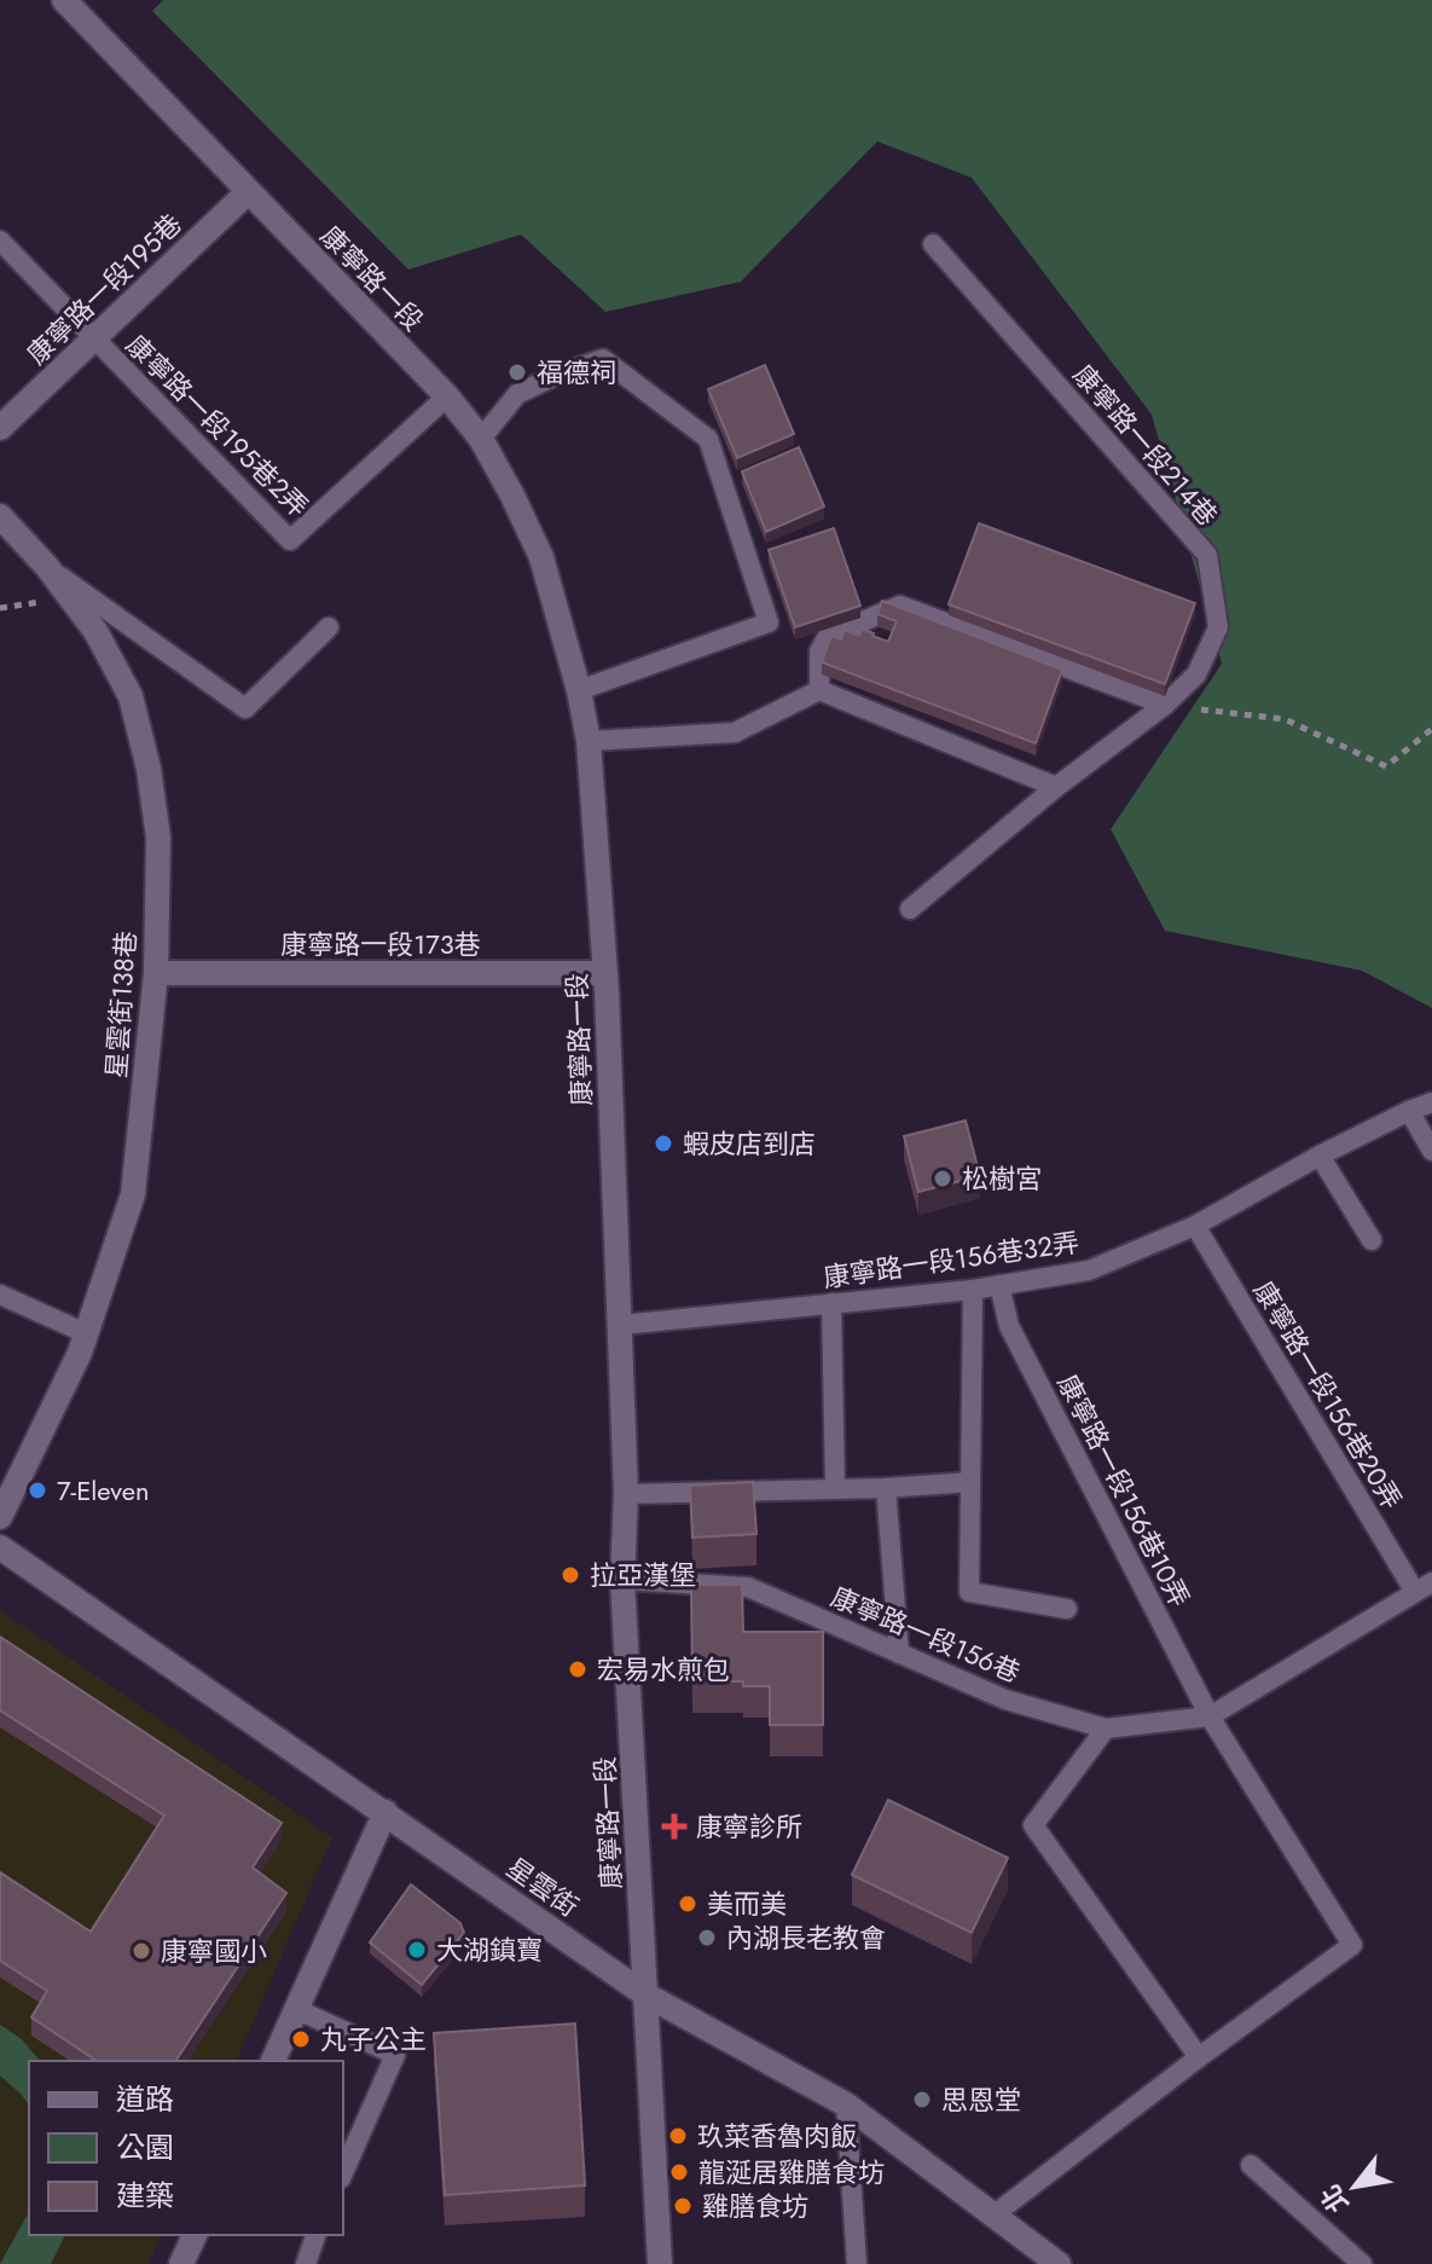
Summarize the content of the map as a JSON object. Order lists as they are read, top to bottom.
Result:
{
  "streets": {
    "street": [
      "康寧路一段",
      "康寧路一段195巷",
      "康寧路一段173巷",
      "星雲街138巷",
      "星雲街"
    ],
    "lane": [
      "康寧路一段195巷2弄",
      "康寧路一段214巷",
      "康寧路一段156巷32弄",
      "康寧路一段156巷20弄",
      "康寧路一段156巷10弄",
      "康寧路一段156巷"
    ]
  },
  "crossings": [
    ["康寧路一段", "康寧路一段195巷"],
    ["康寧路一段", "康寧路一段195巷2弄"],
    ["康寧路一段", "康寧路一段173巷"],
    ["康寧路一段", "康寧路一段156巷32弄"],
    ["康寧路一段", "康寧路一段156巷"],
    ["康寧路一段", "星雲街"],
    ["康寧路一段195巷", "康寧路一段195巷2弄"],
    ["康寧路一段173巷", "星雲街138巷"],
    ["康寧路一段156巷32弄", "康寧路一段156巷20弄"],
    ["康寧路一段156巷32弄", "康寧路一段156巷10弄"],
    ["康寧路一段156巷10弄", "康寧路一段156巷"]
  ],
  "places": {
    "other": [
      "福德祠",
      "蝦皮店到店",
      "松樹宮",
      "7-Eleven",
      "拉亞漢堡",
      "宏易水煎包",
      "美而美",
      "內湖長老教會",
      "大湖鎮寶",
      "康寧國小",
      "丸子公主",
      "思恩堂",
      "玖菜香魯肉飯",
      "龍涎居雞膳食坊",
      "雞膳食坊"
    ],
    "health": ["康寧診所"]
  },
  "legend": ["道路", "公園", "建築"],
  "north": "bottom left"
}
